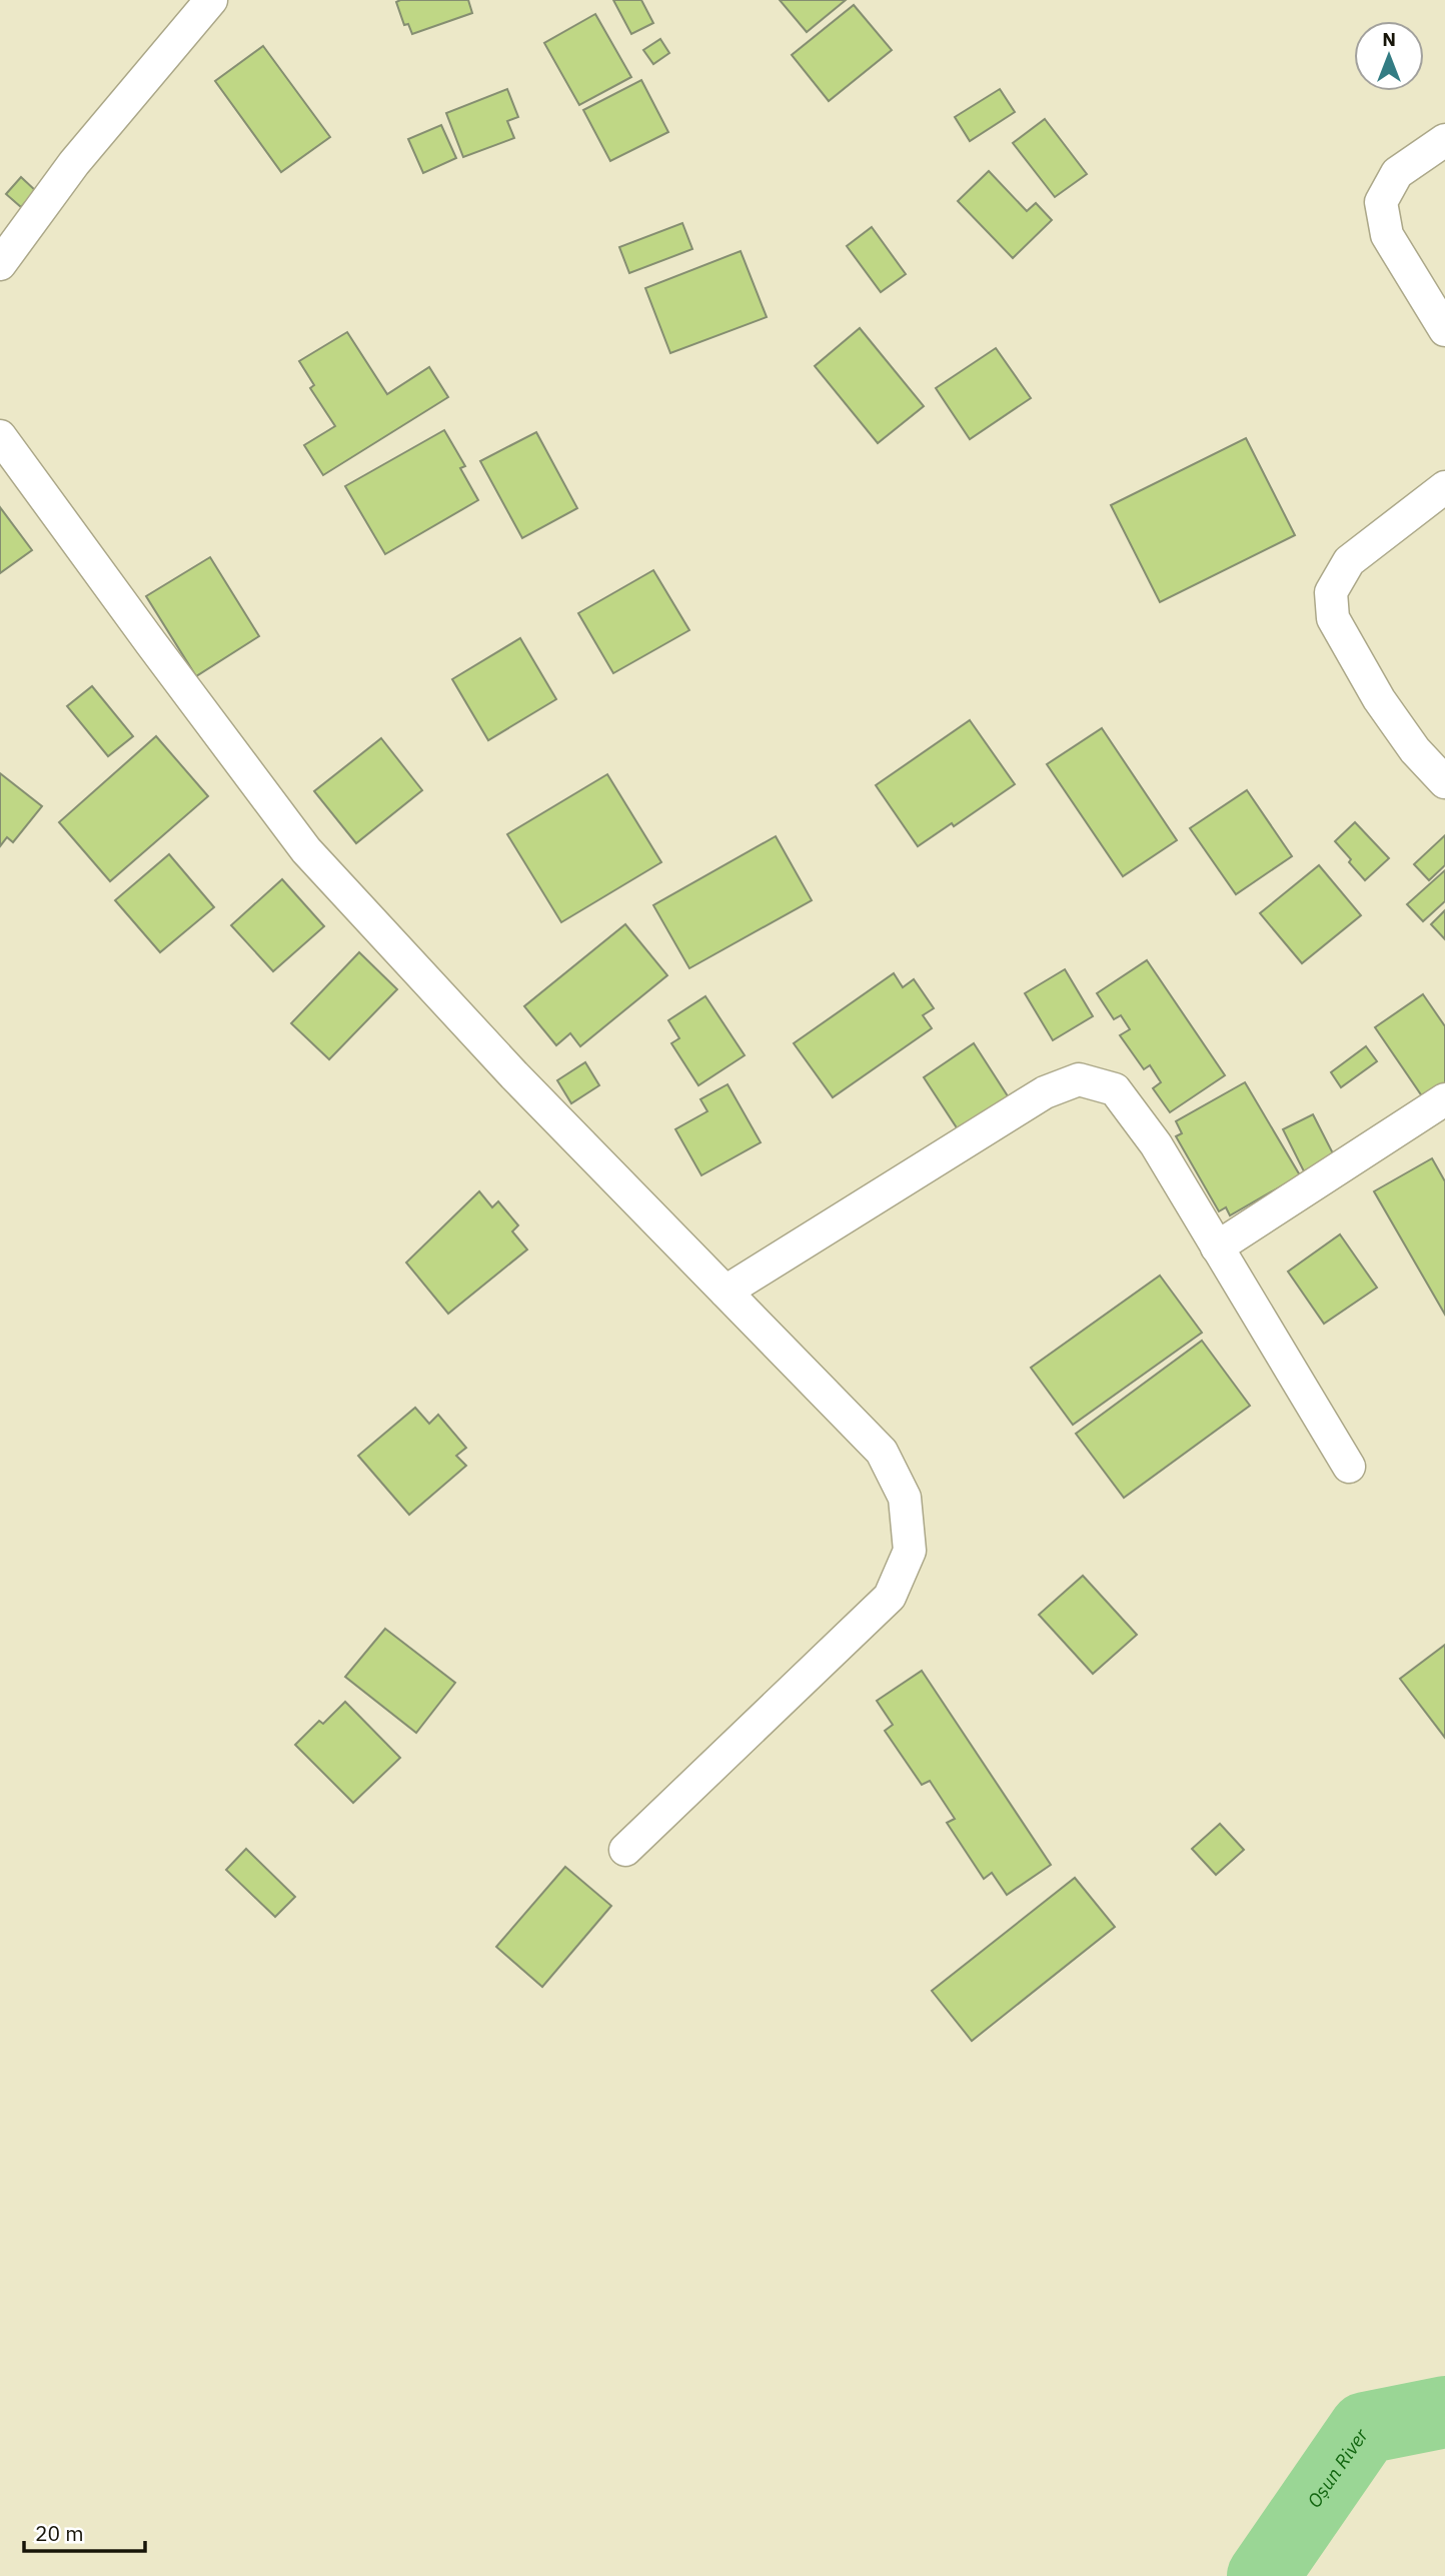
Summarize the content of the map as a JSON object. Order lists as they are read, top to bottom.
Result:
{
  "water": ["Oṣun River"],
  "scale_bar": "20 m",
  "north": "top"
}
